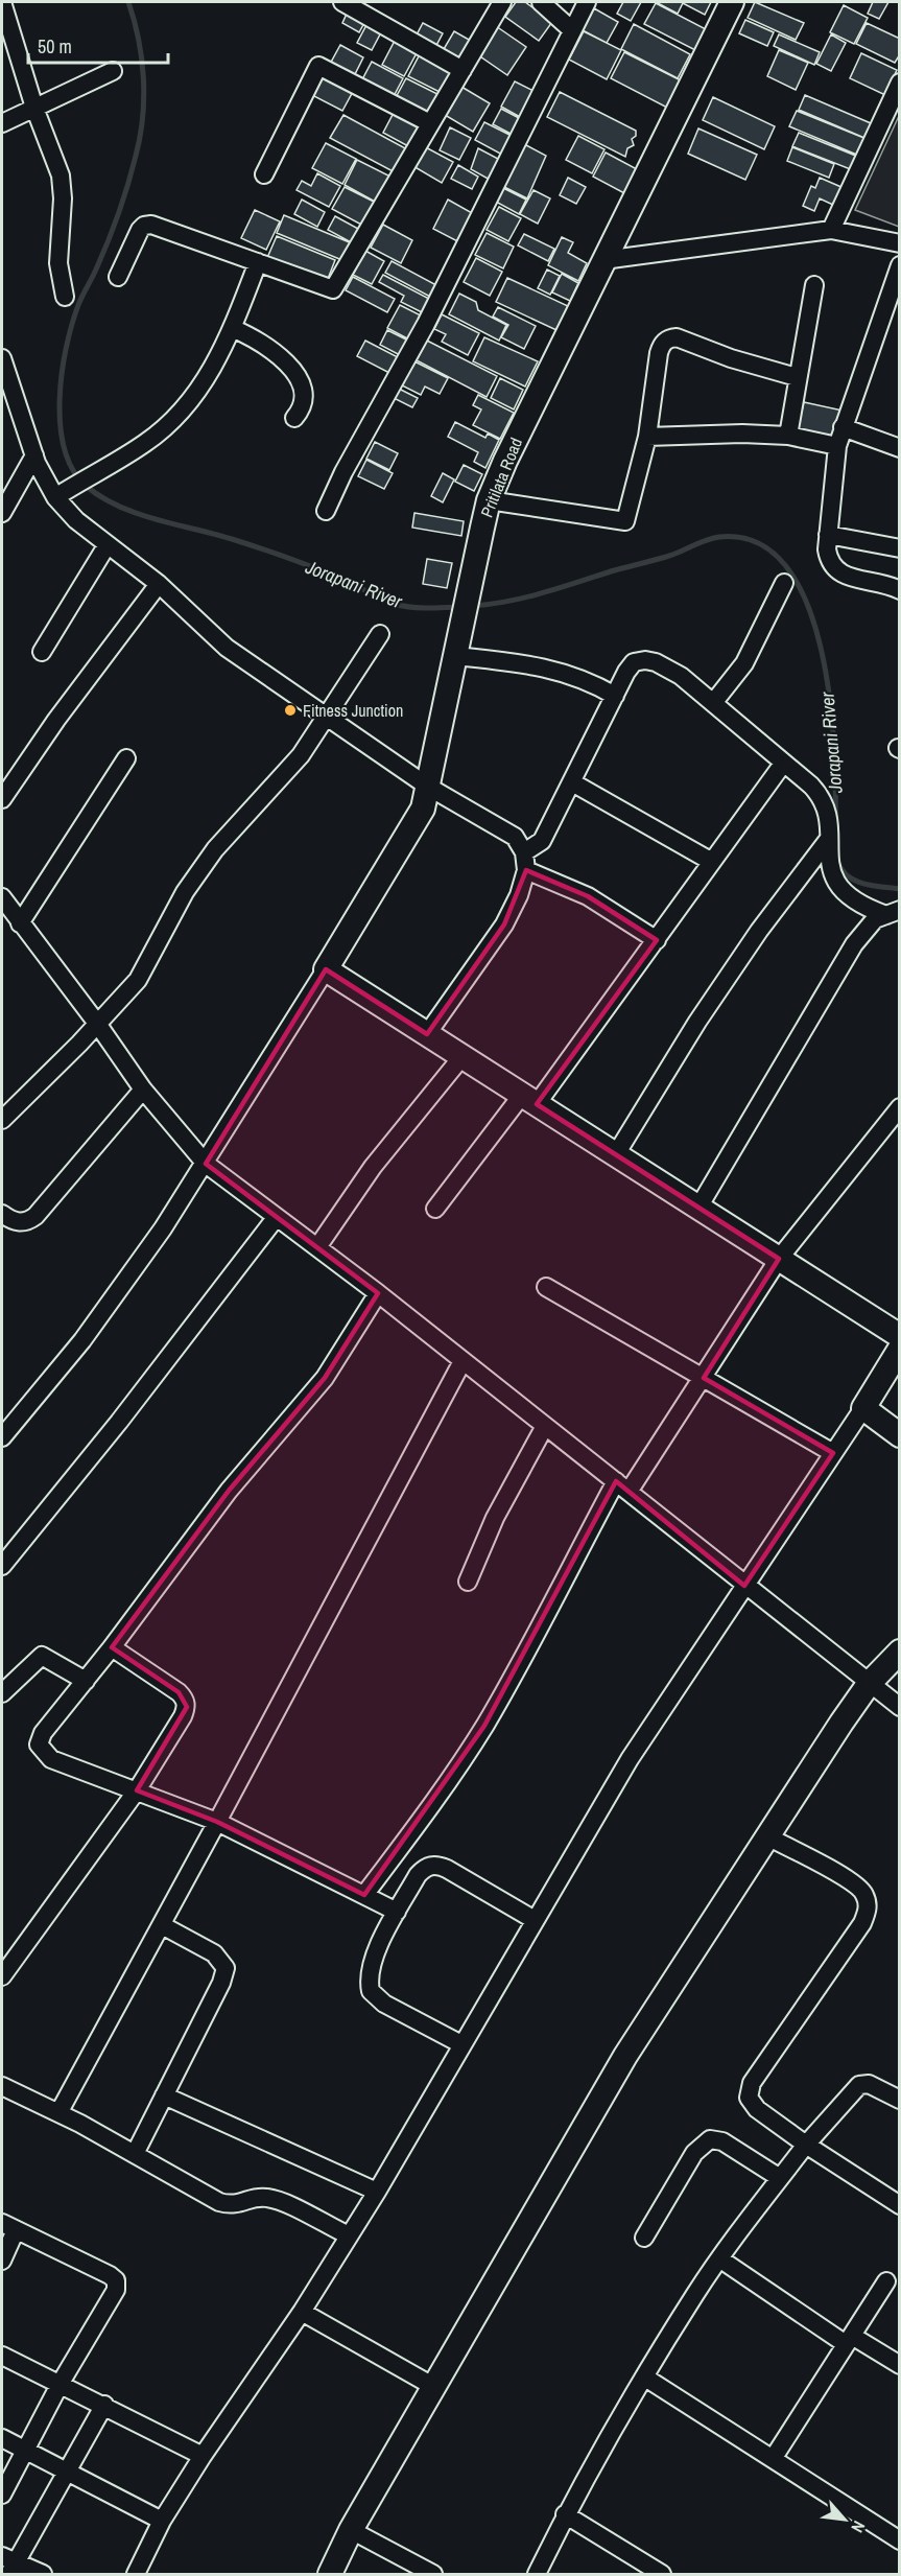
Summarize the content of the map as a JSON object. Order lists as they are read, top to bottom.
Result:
{
  "streets": {
    "street": ["Pritilata Road"]
  },
  "water": ["Jorapani River"],
  "places": ["Fitness Junction"],
  "scale_bar": "50 m",
  "north": "bottom right"
}
